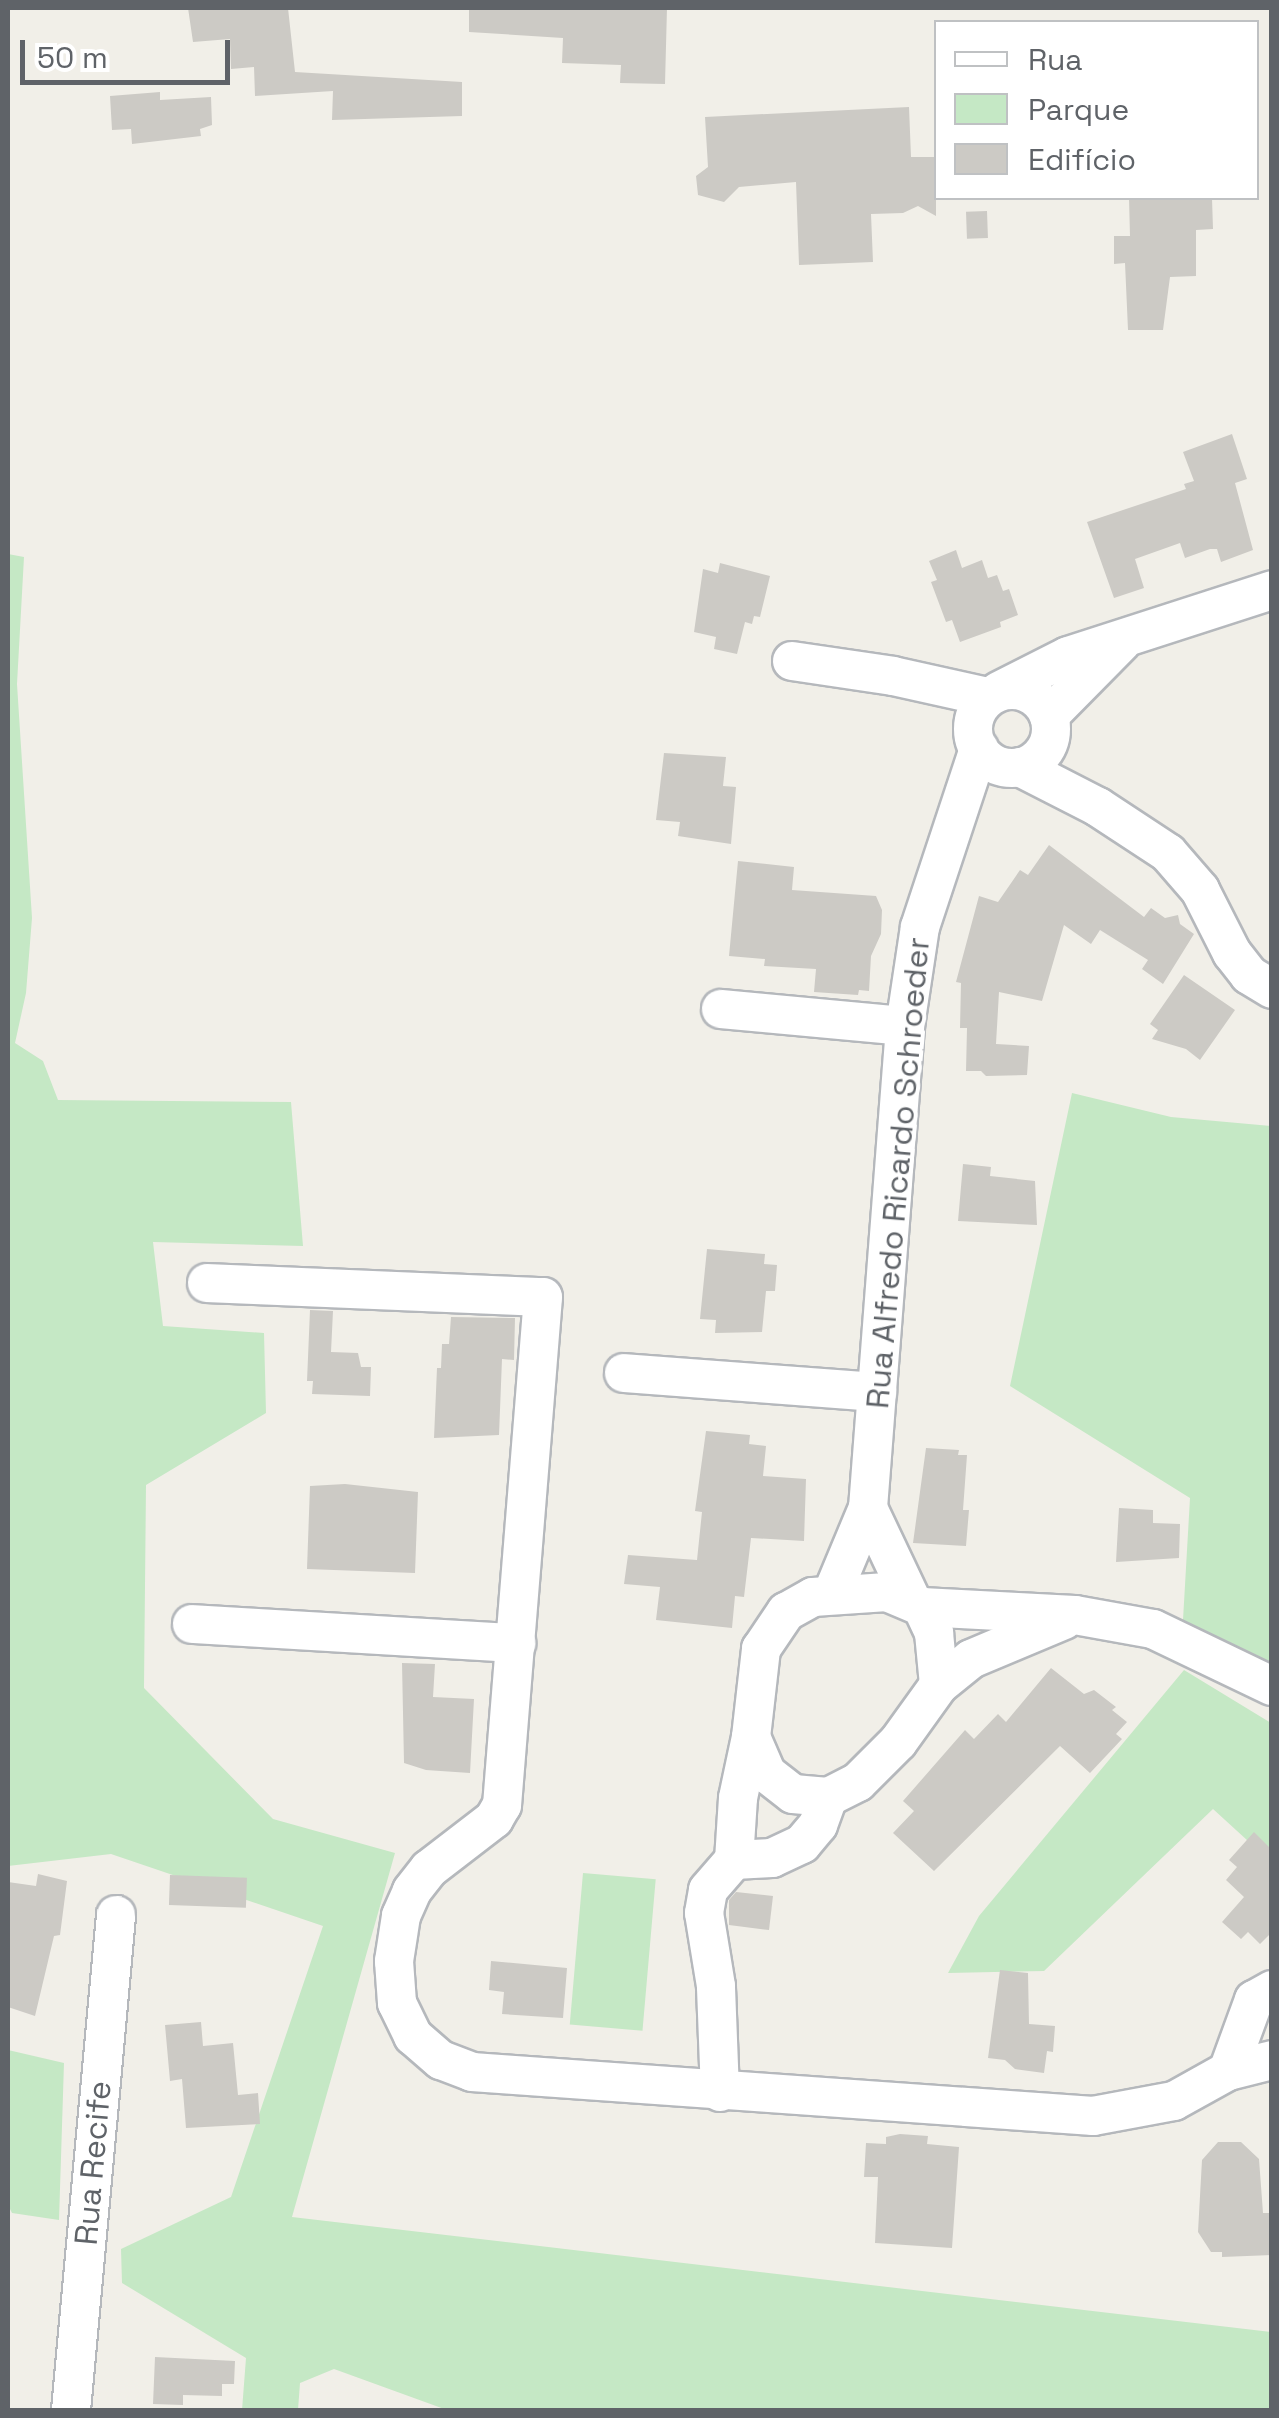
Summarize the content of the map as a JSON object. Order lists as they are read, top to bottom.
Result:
{
  "streets": {
    "street": ["Rua Alfredo Ricardo Schroeder", "Rua Recife"]
  },
  "legend": ["Rua", "Parque", "Edifício"],
  "scale_bar": "50 m"
}
